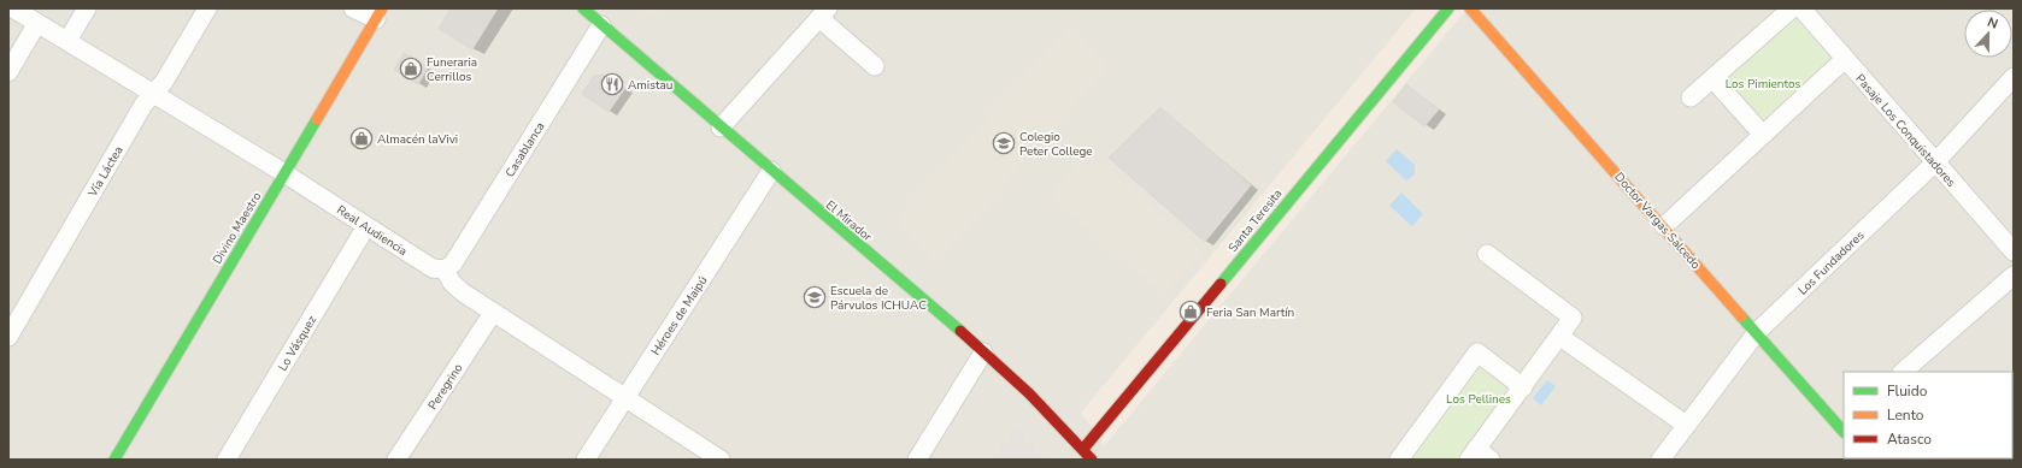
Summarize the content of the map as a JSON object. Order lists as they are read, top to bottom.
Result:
{
  "streets": {
    "street": [
      "Pasaje Los Conquistadores",
      "Casablanca",
      "Vía Láctea",
      "El Mirador",
      "Santa Teresita",
      "Doctor Vargas Salcedo",
      "Divino Maestro",
      "Real Audiencia",
      "Los Fundadores",
      "Héroes de Maipú",
      "Lo Vásquez",
      "Peregrino"
    ]
  },
  "crossings": [
    ["Pasaje Los Conquistadores", "Los Fundadores"],
    ["Casablanca", "El Mirador"],
    ["Casablanca", "Real Audiencia"],
    ["Vía Láctea", "Real Audiencia"],
    ["El Mirador", "Santa Teresita"],
    ["El Mirador", "Héroes de Maipú"],
    ["Doctor Vargas Salcedo", "Los Fundadores"],
    ["Divino Maestro", "Real Audiencia"],
    ["Real Audiencia", "Lo Vásquez"]
  ],
  "parks": ["Los Pimientos", "Los Pellines"],
  "places": {
    "shop": ["Funeraria Cerrillos", "Almacén laVivi", "Feria San Martín"],
    "restaurant": ["Amistau"],
    "school or university": ["Colegio Peter College", "Escuela de Párvulos ICHUAC"]
  },
  "legend": ["Fluido", "Lento", "Atasco"],
  "north": "top"
}
